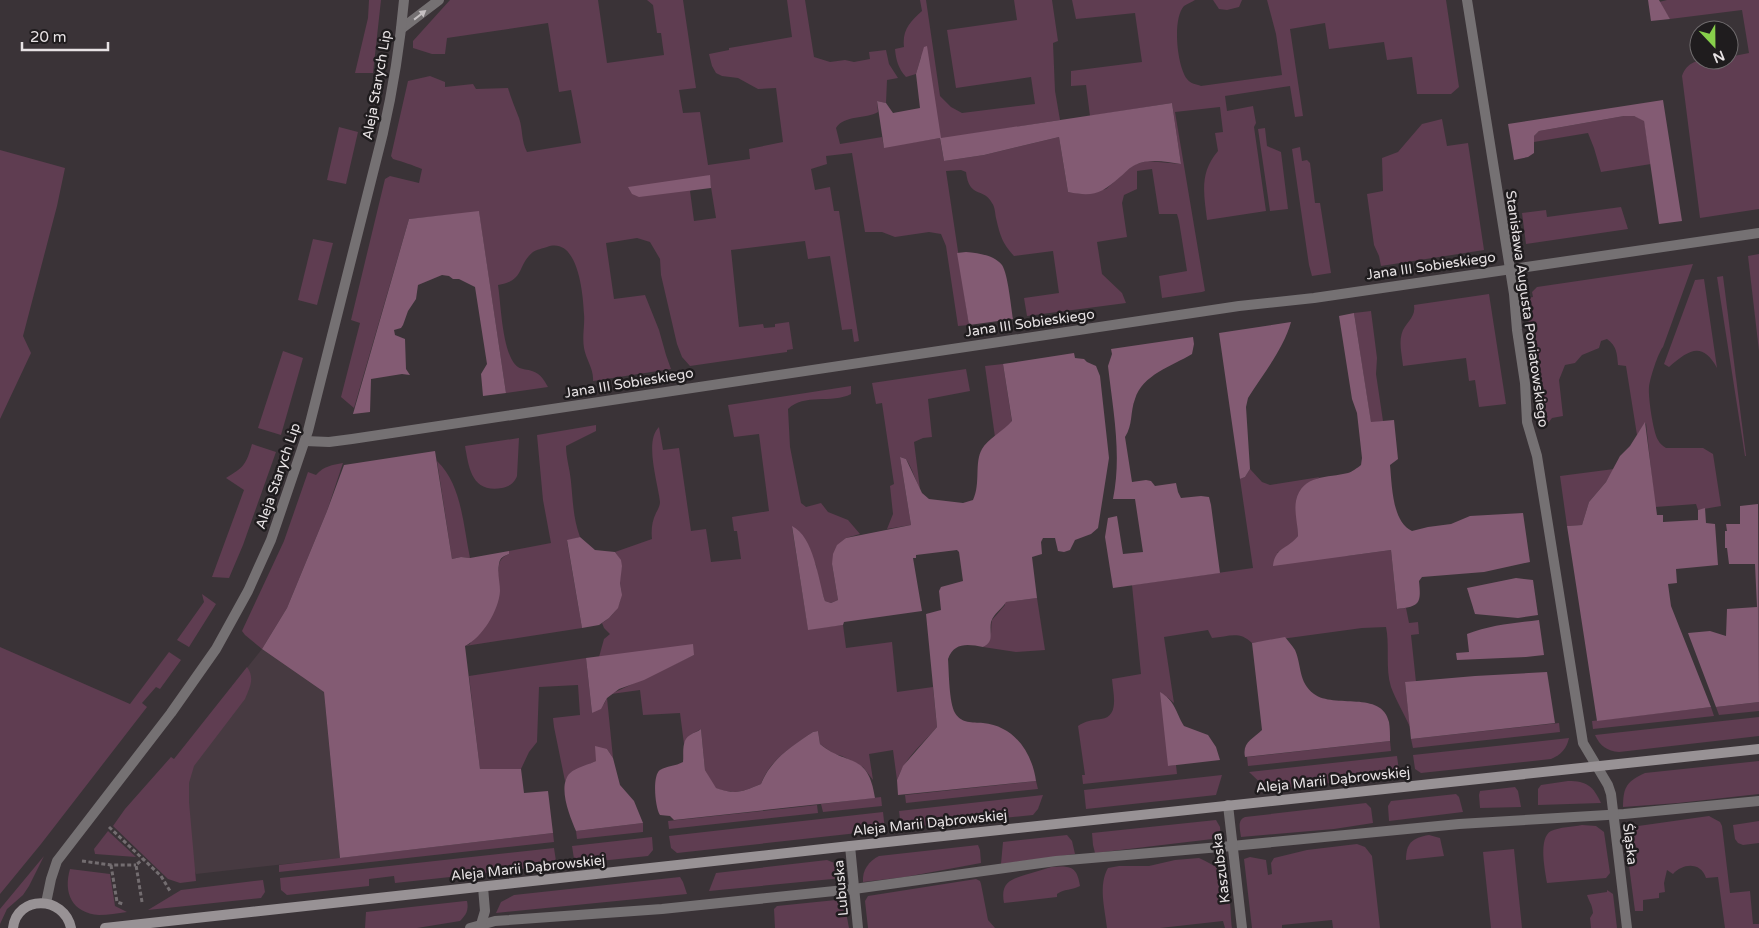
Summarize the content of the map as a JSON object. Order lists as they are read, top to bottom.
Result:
{
  "streets": {
    "street": [
      "Aleja Starych Lip",
      "Jana III Sobieskiego",
      "Stanisława Augusta Poniatowskiego",
      "Aleja Marii Dąbrowskiej",
      "Śląska",
      "Kaszubska",
      "Lubuska"
    ]
  },
  "crossings": [
    ["Aleja Starych Lip", "Jana III Sobieskiego"],
    ["Jana III Sobieskiego", "Stanisława Augusta Poniatowskiego"],
    ["Stanisława Augusta Poniatowskiego", "Aleja Marii Dąbrowskiej"],
    ["Stanisława Augusta Poniatowskiego", "Śląska"],
    ["Aleja Marii Dąbrowskiej", "Śląska"],
    ["Aleja Marii Dąbrowskiej", "Kaszubska"],
    ["Aleja Marii Dąbrowskiej", "Lubuska"]
  ],
  "scale_bar": "20 m",
  "north": "bottom"
}
